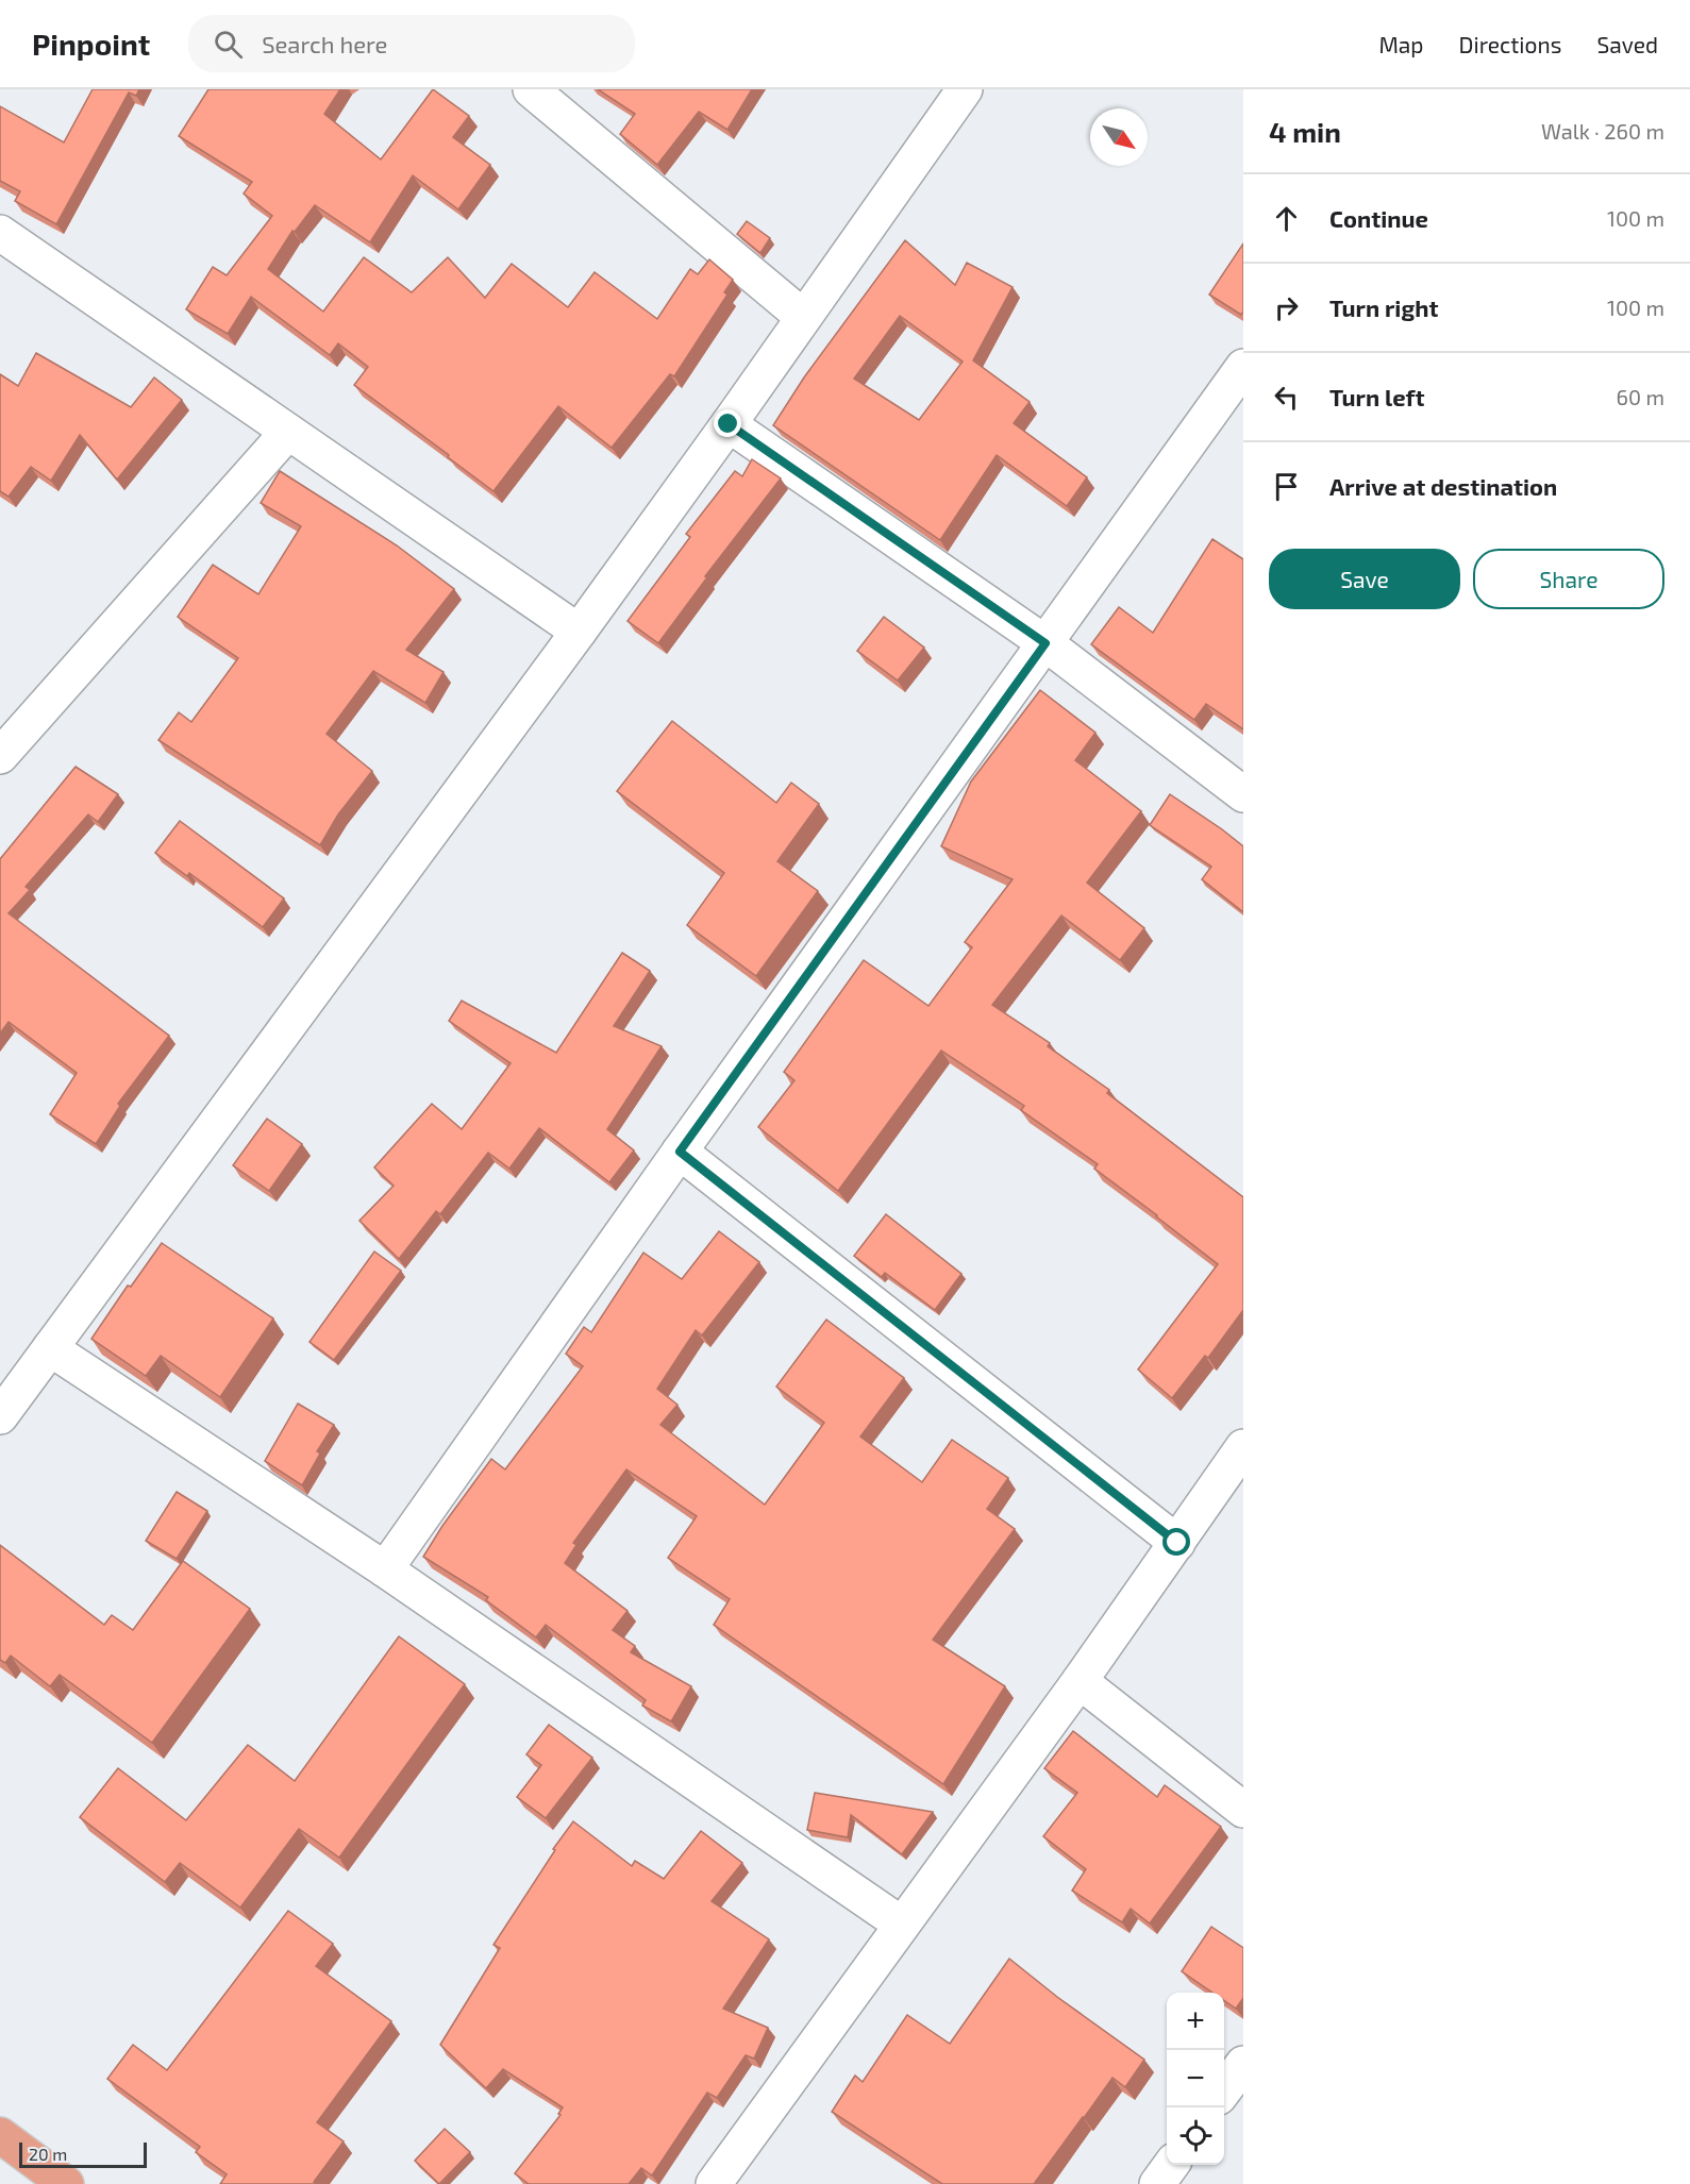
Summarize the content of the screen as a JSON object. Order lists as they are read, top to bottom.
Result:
{
  "scale_bar": "20 m",
  "north": "bottom right",
  "page": {
    "header": "Pinpoint",
    "search": "Search here",
    "nav": ["Map", "Directions", "Saved"],
    "heading": ["4 min", "Walk · 260 m"],
    "list": [
      ["Continue", "100 m"],
      ["Turn right", "100 m"],
      ["Turn left", "60 m"],
      "Arrive at destination"
    ],
    "buttons": ["Save", "Share"],
    "map_buttons": ["+", "−"],
    "scale": "20 m"
  }
}
